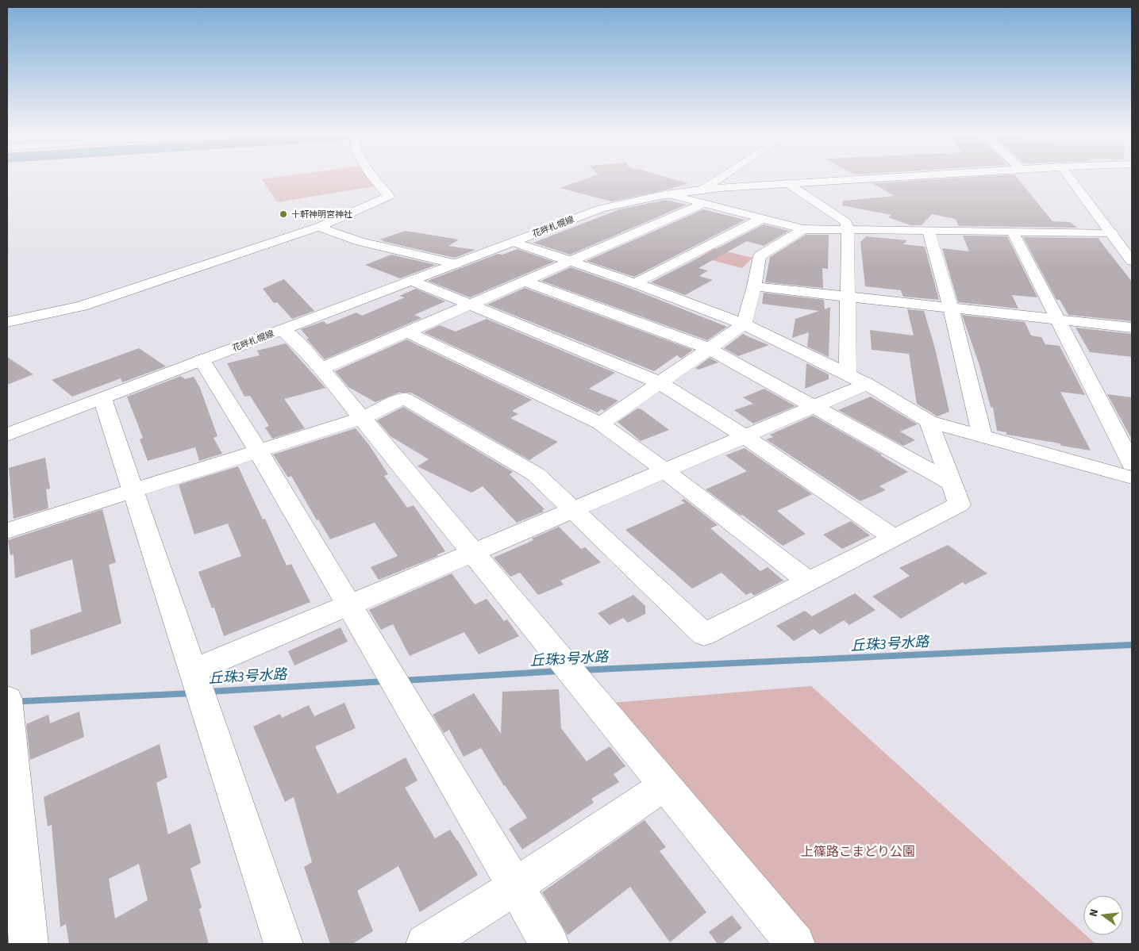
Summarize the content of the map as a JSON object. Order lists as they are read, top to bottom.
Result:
{
  "streets": {
    "street": ["花畔札幌線"]
  },
  "water": ["丘珠3号水路"],
  "parks": ["上篠路こまどり公園"],
  "places": ["十軒神明宮神社"],
  "north": "left"
}
